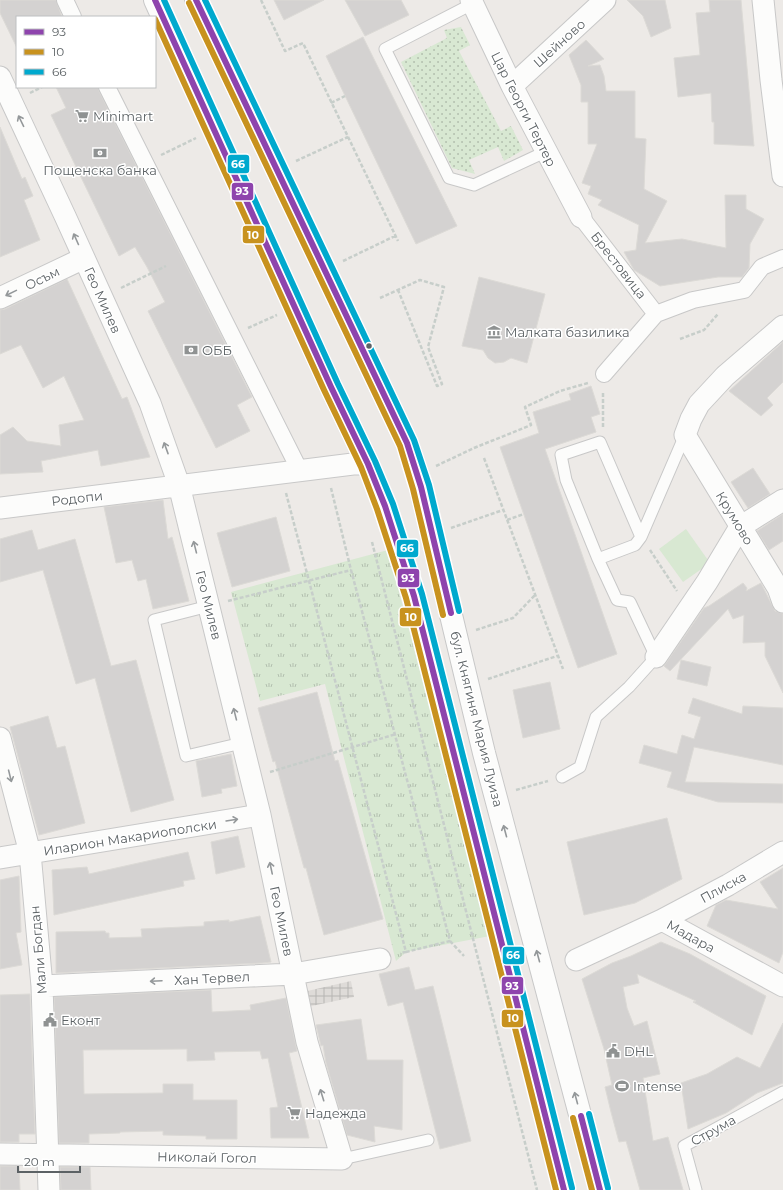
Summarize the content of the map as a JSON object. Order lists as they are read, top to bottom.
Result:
{
  "streets": {
    "main road": ["бул. Княгиня Мария Луиза"],
    "street": [
      "Шейново",
      "Цар Георги Тертер",
      "Брестовица",
      "Осъм",
      "Гео Милев",
      "Родопи",
      "Крумово",
      "Иларион Макариополски",
      "Плиска",
      "Мадара",
      "Мали Богдан",
      "Хан Тервел",
      "Николай Гогол"
    ],
    "lane": ["Струма"]
  },
  "crossings": [
    ["Шейново", "Цар Георги Тертер"],
    ["Цар Георги Тертер", "Брестовица"],
    ["Осъм", "Гео Милев"],
    ["Гео Милев", "Родопи"],
    ["Гео Милев", "Иларион Макариополски"],
    ["Гео Милев", "Хан Тервел"],
    ["Гео Милев", "Николай Гогол"],
    ["Иларион Макариополски", "Мали Богдан"],
    ["Плиска", "Мадара"],
    ["Мали Богдан", "Хан Тервел"],
    ["Мали Богдан", "Николай Гогол"]
  ],
  "one_way": ["Осъм", "Иларион Макариополски", "Хан Тервел"],
  "places": {
    "supermarket": ["Minimart", "Надежда"],
    "bank": ["Пощенска банка", "ОББ"],
    "museum": ["Малката базилика"],
    "public building": ["Еконт", "DHL"],
    "sports": ["Intense"]
  },
  "lines": ["transit line 93", "transit line 66", "transit line 10"],
  "legend": ["93", "10", "66"],
  "scale_bar": "20 m"
}
